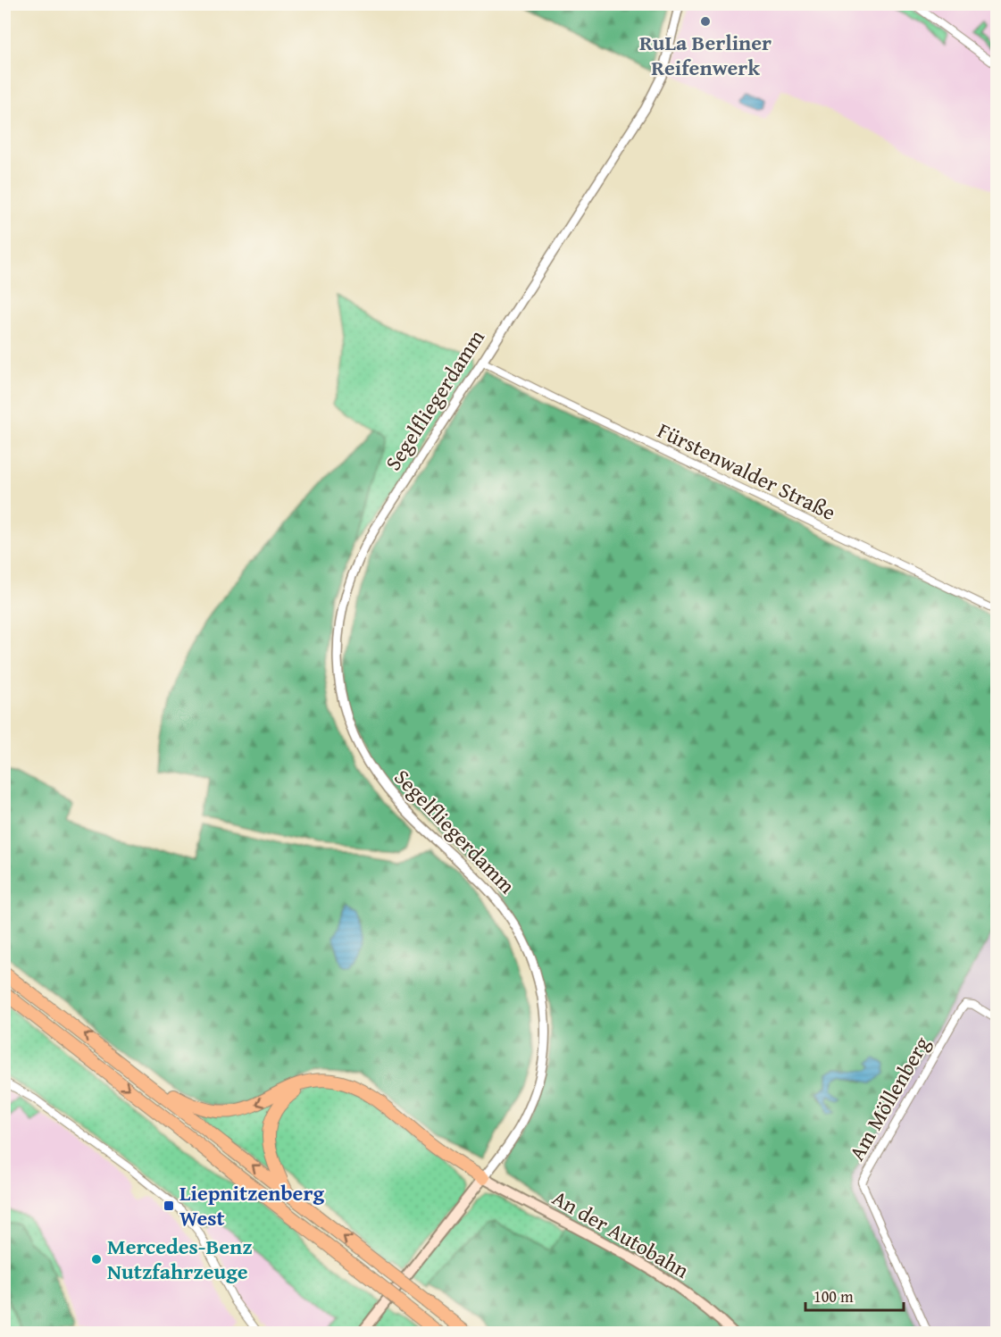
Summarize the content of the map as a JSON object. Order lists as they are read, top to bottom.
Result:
{
  "streets": {
    "main road": ["Segelfliegerdamm", "An der Autobahn"],
    "street": ["Fürstenwalder Straße", "Am Möllenberg"]
  },
  "crossings": [
    ["Segelfliegerdamm", "Fürstenwalder Straße"],
    ["Segelfliegerdamm", "An der Autobahn"]
  ],
  "places": {
    "other": ["RuLa Berliner Reifenwerk", "Mercedes-Benz Nutzfahrzeuge"],
    "transit": ["Liepnitzenberg West"]
  },
  "scale_bar": "100 m"
}
